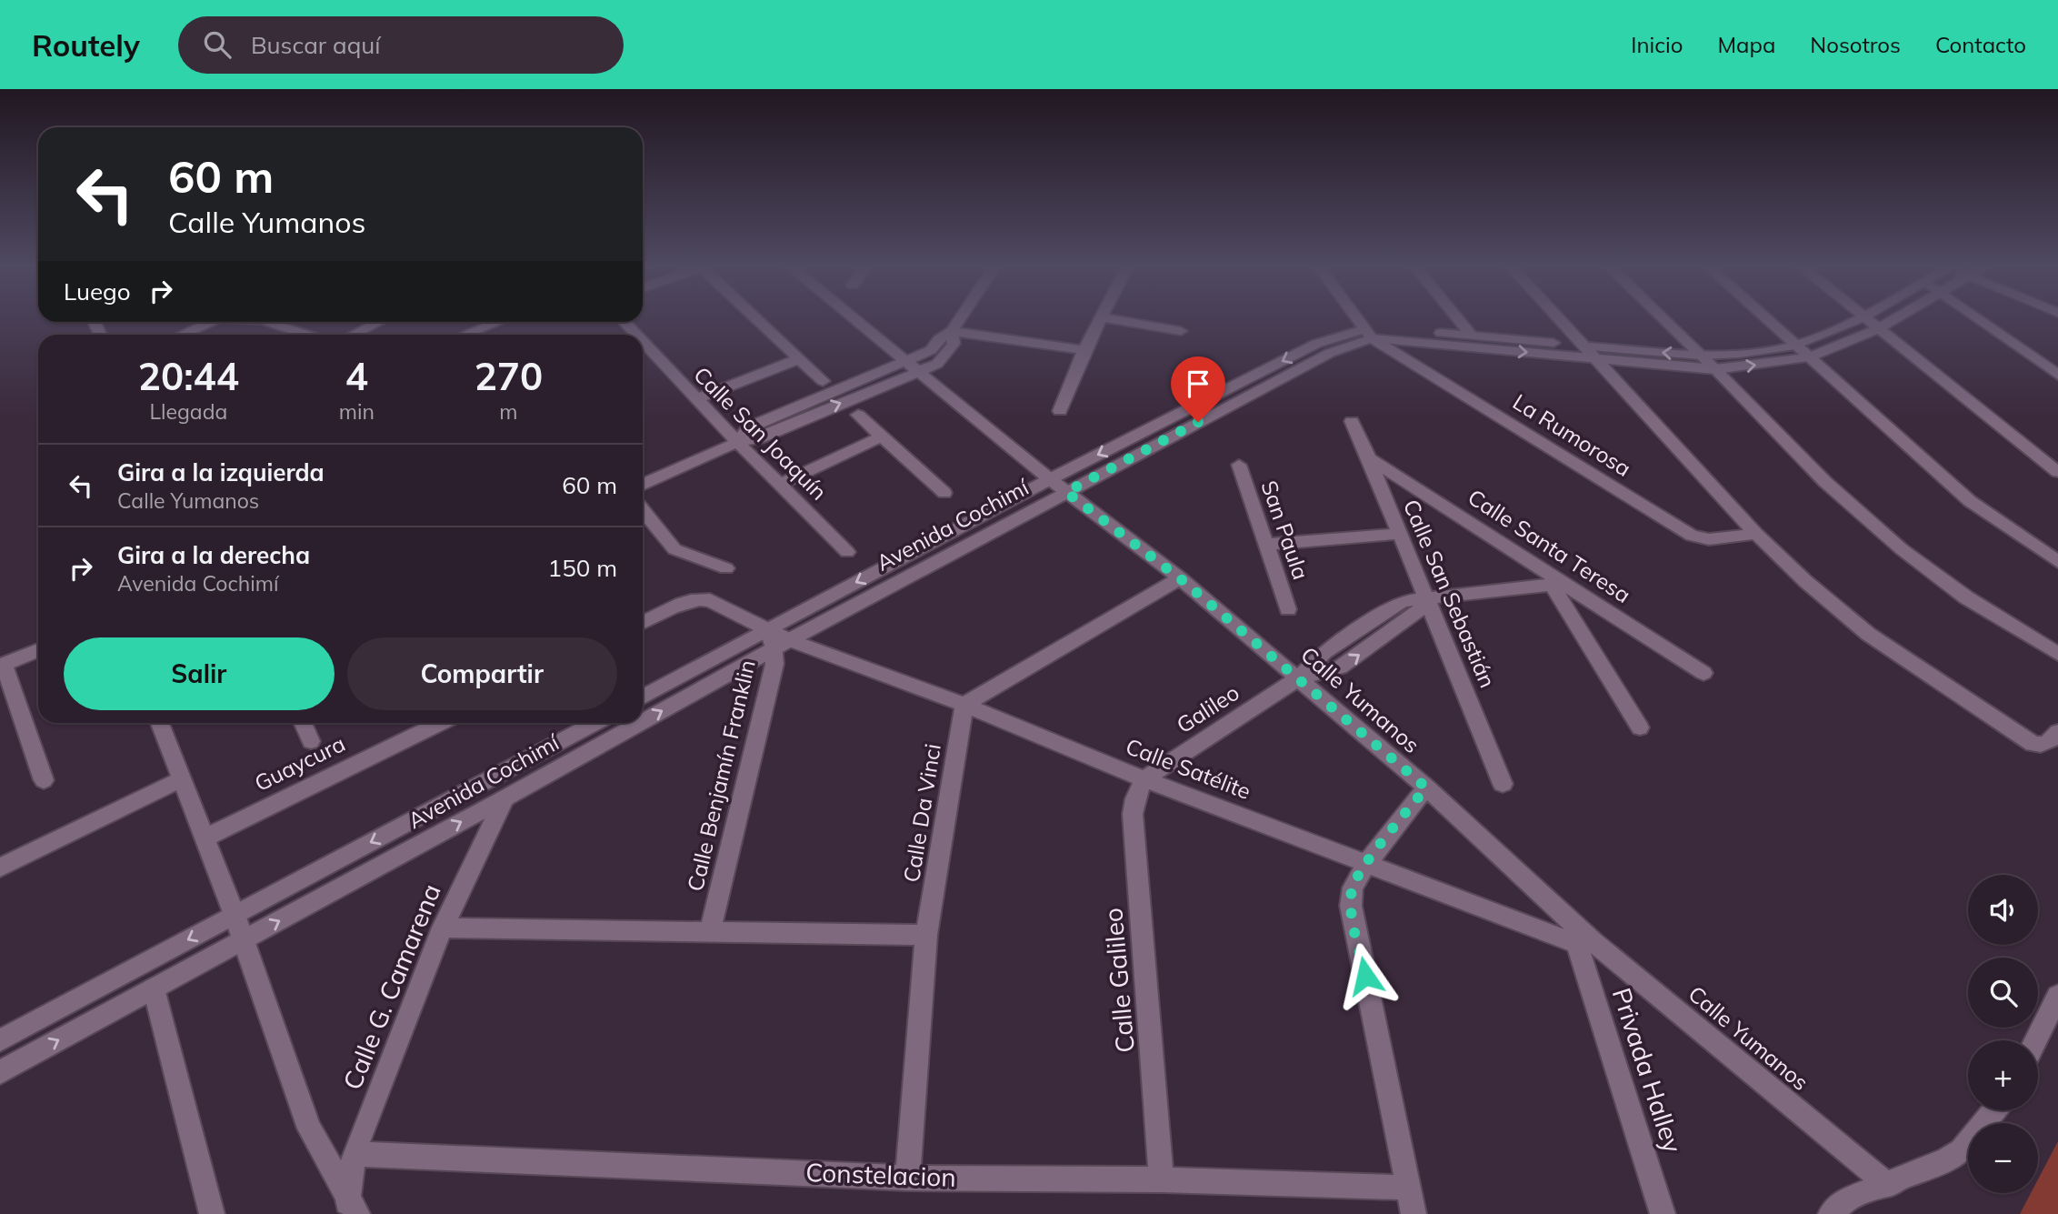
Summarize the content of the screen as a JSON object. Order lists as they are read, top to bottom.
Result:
{
  "streets": {
    "street": [
      "Calle San Joaquín",
      "La Rumorosa",
      "Avenida Cochimí",
      "San Paula",
      "Calle Santa Teresa",
      "Calle San Sebastián",
      "Calle Yumanos",
      "Galileo",
      "Guaycura",
      "Calle Satélite",
      "Calle Benjamín Franklin",
      "Calle Da Vinci",
      "Calle Galileo",
      "Calle G. Camarena",
      "Privada Halley",
      "Constelacion"
    ]
  },
  "crossings": [
    ["La Rumorosa", "Avenida Cochimí"],
    ["Avenida Cochimí", "Calle Yumanos"],
    ["Avenida Cochimí", "Calle Satélite"],
    ["Avenida Cochimí", "Calle Benjamín Franklin"],
    ["Avenida Cochimí", "Calle G. Camarena"],
    ["Calle Santa Teresa", "Calle San Sebastián"],
    ["Calle San Sebastián", "Galileo"],
    ["Calle Yumanos", "Galileo"],
    ["Calle Yumanos", "Calle Satélite"],
    ["Calle Yumanos", "Privada Halley"],
    ["Galileo", "Calle Satélite"],
    ["Galileo", "Calle Galileo"],
    ["Calle Satélite", "Calle Benjamín Franklin"],
    ["Calle Satélite", "Calle Da Vinci"],
    ["Calle Satélite", "Calle Galileo"],
    ["Calle Satélite", "Privada Halley"],
    ["Calle Da Vinci", "Constelacion"],
    ["Calle Galileo", "Constelacion"],
    ["Calle G. Camarena", "Constelacion"]
  ],
  "page": {
    "header": "Routely",
    "search": "Buscar aquí",
    "nav": [
      "Inicio",
      "Mapa",
      "Nosotros",
      "Contacto"
    ],
    "turn": ["60 m", "Calle Yumanos"],
    "then": "Luego",
    "eta": [
      "20:44",
      "Llegada",
      "4",
      "min",
      "270",
      "m"
    ],
    "list": [
      {
        "name": "Gira a la izquierda",
        "note": "Calle Yumanos",
        "value": "60 m"
      },
      {
        "name": "Gira a la derecha",
        "note": "Avenida Cochimí",
        "value": "150 m"
      }
    ],
    "buttons": ["Salir", "Compartir"],
    "map_buttons": ["+", "−"]
  }
}
